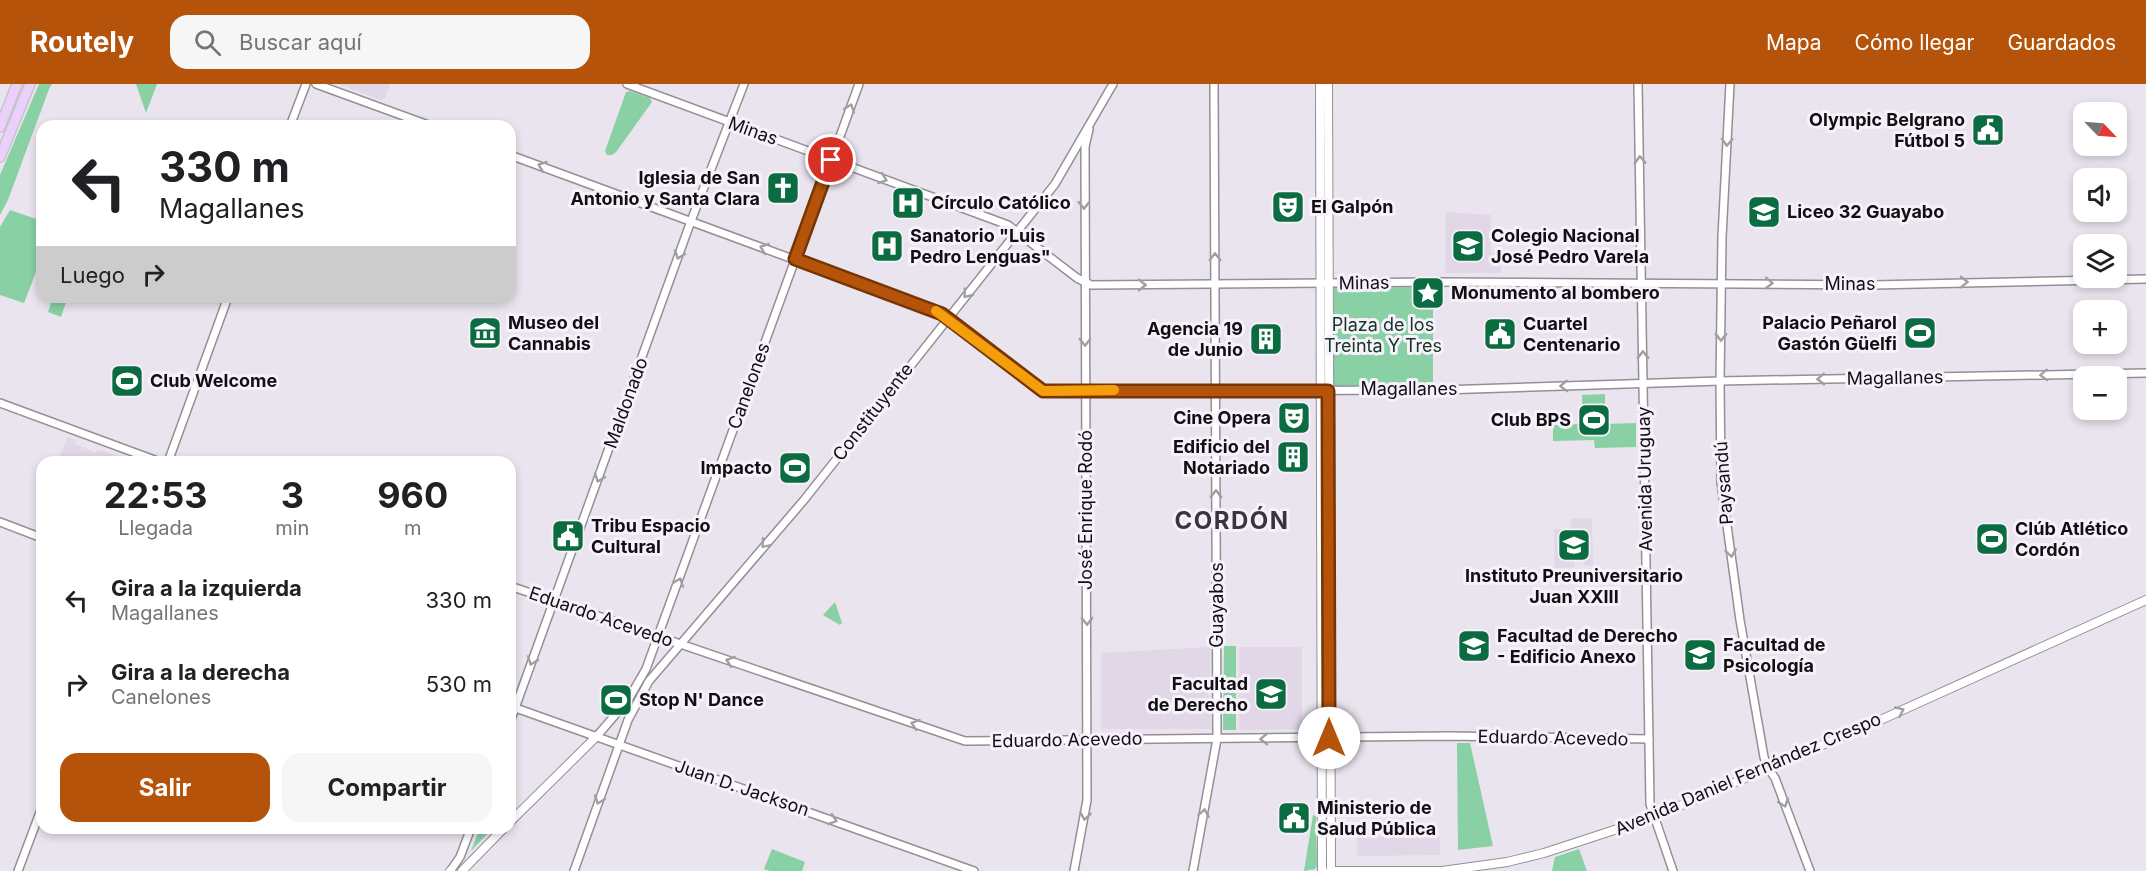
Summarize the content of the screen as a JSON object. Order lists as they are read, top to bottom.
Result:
{
  "streets": {
    "main road": ["Avenida Daniel Fernández Crespo"],
    "street": [
      "Minas",
      "Magallanes",
      "Canelones",
      "Maldonado",
      "Constituyente",
      "Avenida Uruguay",
      "Paysandú",
      "José Enrique Rodó",
      "Guayabos",
      "Eduardo Acevedo",
      "Juan D. Jackson"
    ]
  },
  "crossings": [
    ["Minas", "Canelones"],
    ["Minas", "Maldonado"],
    ["Minas", "Constituyente"],
    ["Minas", "Avenida Uruguay"],
    ["Minas", "Paysandú"],
    ["Minas", "José Enrique Rodó"],
    ["Minas", "Guayabos"],
    ["Magallanes", "Canelones"],
    ["Magallanes", "Maldonado"],
    ["Magallanes", "Constituyente"],
    ["Magallanes", "Avenida Uruguay"],
    ["Magallanes", "Paysandú"],
    ["Magallanes", "José Enrique Rodó"],
    ["Magallanes", "Guayabos"],
    ["Canelones", "Eduardo Acevedo"],
    ["Canelones", "Juan D. Jackson"],
    ["Maldonado", "Eduardo Acevedo"],
    ["Constituyente", "José Enrique Rodó"],
    ["Constituyente", "Eduardo Acevedo"],
    ["Constituyente", "Juan D. Jackson"],
    ["Avenida Uruguay", "Eduardo Acevedo"],
    ["Avenida Uruguay", "Avenida Daniel Fernández Crespo"],
    ["Paysandú", "Avenida Daniel Fernández Crespo"],
    ["José Enrique Rodó", "Eduardo Acevedo"],
    ["Guayabos", "Eduardo Acevedo"]
  ],
  "one_way": [
    "Minas",
    "Magallanes",
    "Canelones",
    "Maldonado",
    "Constituyente",
    "Avenida Uruguay",
    "Paysandú",
    "José Enrique Rodó",
    "Guayabos",
    "Eduardo Acevedo",
    "Avenida Daniel Fernández Crespo",
    "Juan D. Jackson"
  ],
  "districts": ["CORDÓN"],
  "parks": ["Plaza de los Treinta Y Tres"],
  "places": {
    "public building": [
      "Olympic Belgrano Fútbol 5",
      "Cuartel Centenario",
      "Tribu Espacio Cultural",
      "Ministerio de Salud Pública"
    ],
    "church": ["Iglesia de San Antonio y Santa Clara"],
    "hospital": ["Círculo Católico", "Sanatorio \"Luis Pedro Lenguas\""],
    "theatre": ["El Galpón", "Cine Opera"],
    "school or university": [
      "Liceo 32 Guayabo",
      "Colegio Nacional José Pedro Varela",
      "Instituto Preuniversitario Juan XXIII",
      "Facultad de Derecho - Edificio Anexo",
      "Facultad de Psicología",
      "Facultad de Derecho"
    ],
    "place": ["Monumento al bombero"],
    "museum": ["Museo del Cannabis"],
    "sports": [
      "Palacio Peñarol Gastón Güelfi",
      "Club Welcome",
      "Club BPS",
      "Impacto",
      "Clúb Atlético Cordón",
      "Stop N' Dance"
    ],
    "building": ["Agencia 19 de Junio", "Edificio del Notariado"]
  },
  "north": "bottom right",
  "page": {
    "header": "Routely",
    "search": "Buscar aquí",
    "nav": ["Mapa", "Cómo llegar", "Guardados"],
    "map_buttons": ["+", "−"],
    "turn": ["330 m", "Magallanes"],
    "then": "Luego",
    "eta": [
      "22:53",
      "Llegada",
      "3",
      "min",
      "960",
      "m"
    ],
    "list": [
      {
        "name": "Gira a la izquierda",
        "note": "Magallanes",
        "value": "330 m"
      },
      {
        "name": "Gira a la derecha",
        "note": "Canelones",
        "value": "530 m"
      }
    ],
    "buttons": ["Salir", "Compartir"]
  }
}
